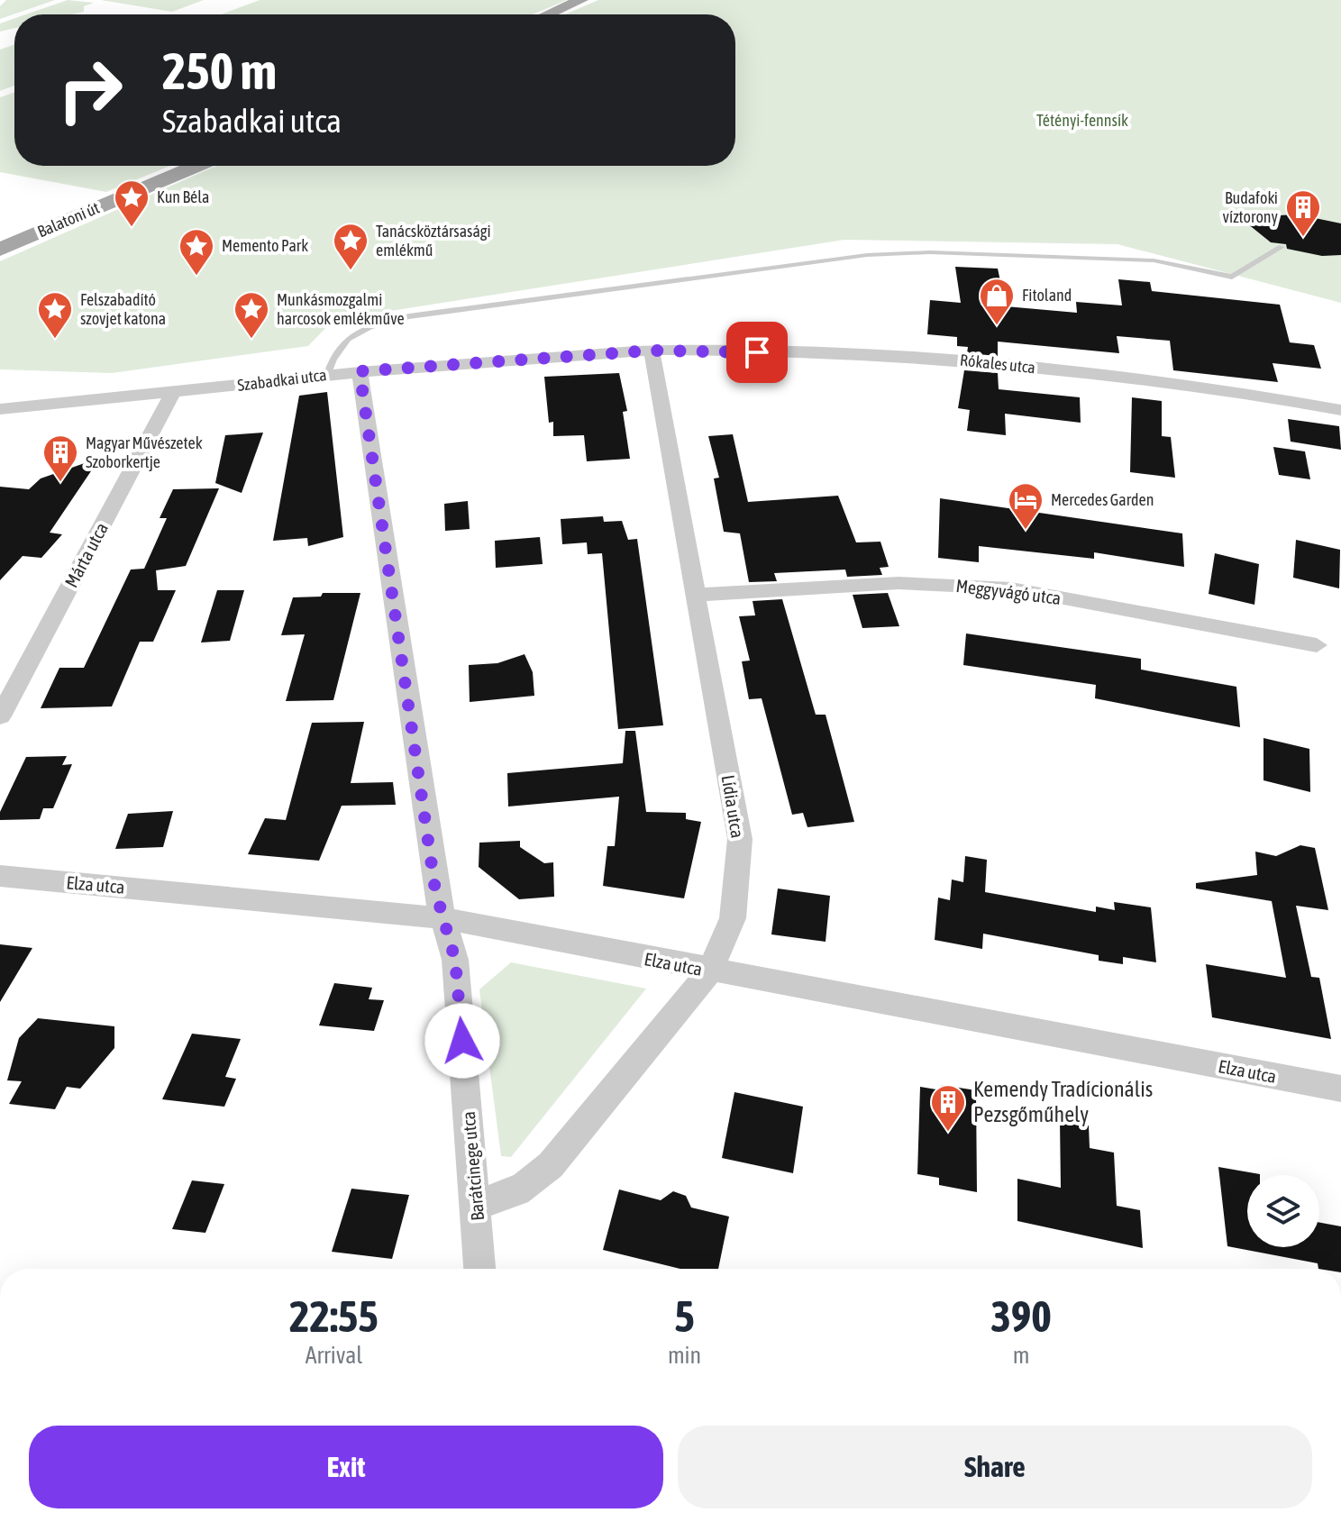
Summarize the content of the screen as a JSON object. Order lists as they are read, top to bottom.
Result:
{
  "streets": {
    "main road": ["Balatoni út"],
    "street": [
      "Rókales utca",
      "Szabadkai utca",
      "Márta utca",
      "Meggyvágó utca",
      "Lídia utca",
      "Elza utca",
      "Barátcinege utca"
    ]
  },
  "crossings": [
    ["Rókales utca", "Szabadkai utca"],
    ["Rókales utca", "Lídia utca"],
    ["Szabadkai utca", "Márta utca"],
    ["Szabadkai utca", "Lídia utca"],
    ["Szabadkai utca", "Barátcinege utca"],
    ["Meggyvágó utca", "Lídia utca"],
    ["Lídia utca", "Elza utca"],
    ["Lídia utca", "Barátcinege utca"],
    ["Elza utca", "Barátcinege utca"]
  ],
  "parks": ["Tétényi-fennsík"],
  "places": {
    "place": [
      "Kun Béla",
      "Tanácsköztársasági emlékmű",
      "Memento Park",
      "Felszabadító szovjet katona",
      "Munkásmozgalmi harcosok emlékműve"
    ],
    "building": ["Budafoki víztorony", "Magyar Művészetek Szoborkertje", "Kemendy Tradícionális Pezsgőműhely"],
    "shop": ["Fitoland"],
    "hotel": ["Mercedes Garden"]
  },
  "page": {
    "turn": ["250 m", "Szabadkai utca"],
    "eta": [
      "22:55",
      "Arrival",
      "5",
      "min",
      "390",
      "m"
    ],
    "buttons": ["Exit", "Share"]
  }
}
